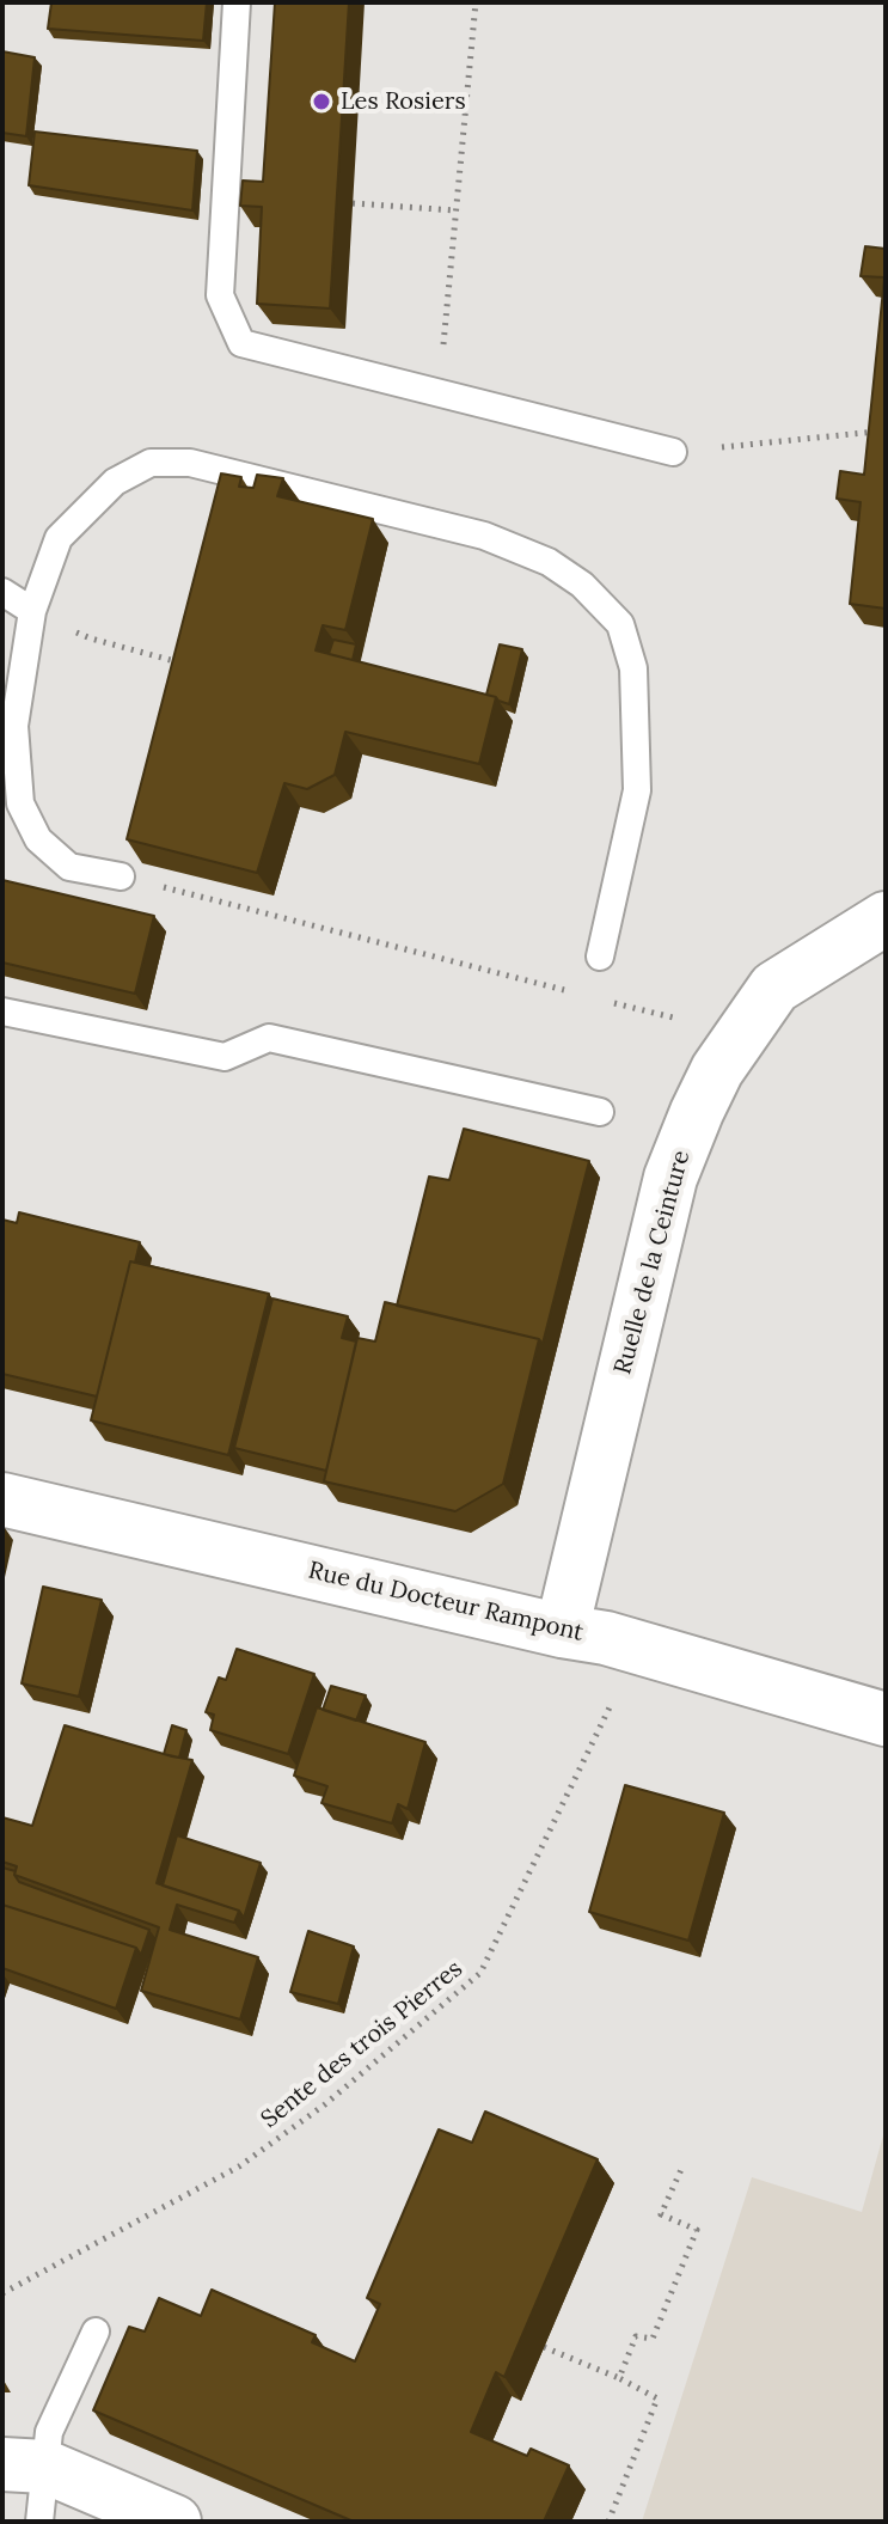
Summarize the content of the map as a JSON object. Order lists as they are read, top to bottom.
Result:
{
  "streets": {
    "street": ["Ruelle de la Ceinture", "Rue du Docteur Rampont"],
    "path": ["Sente des trois Pierres"]
  },
  "crossings": [
    ["Ruelle de la Ceinture", "Rue du Docteur Rampont"],
    ["Rue du Docteur Rampont", "Sente des trois Pierres"]
  ],
  "places": ["Les Rosiers"]
}
